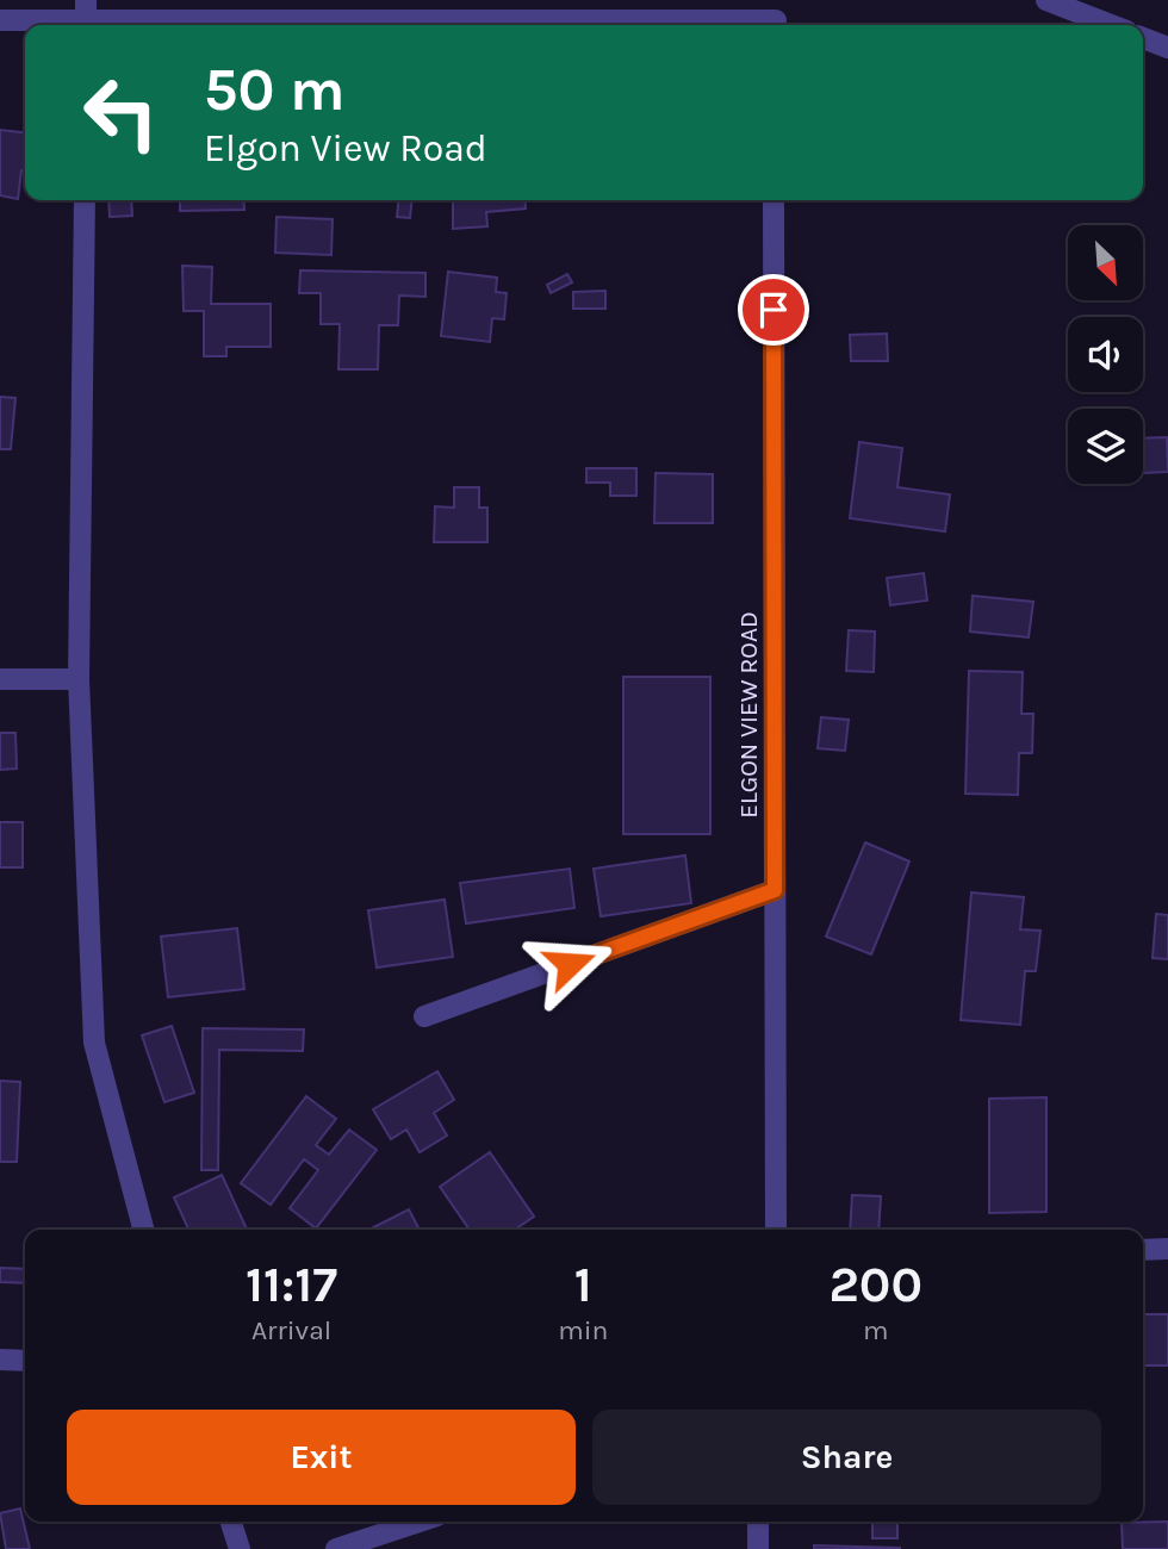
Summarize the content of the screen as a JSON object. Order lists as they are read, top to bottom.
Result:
{
  "streets": {
    "street": ["ELGON VIEW ROAD"]
  },
  "north": "bottom right",
  "page": {
    "turn": ["50 m", "Elgon View Road"],
    "eta": [
      "11:17",
      "Arrival",
      "1",
      "min",
      "200",
      "m"
    ],
    "buttons": ["Exit", "Share"]
  }
}
